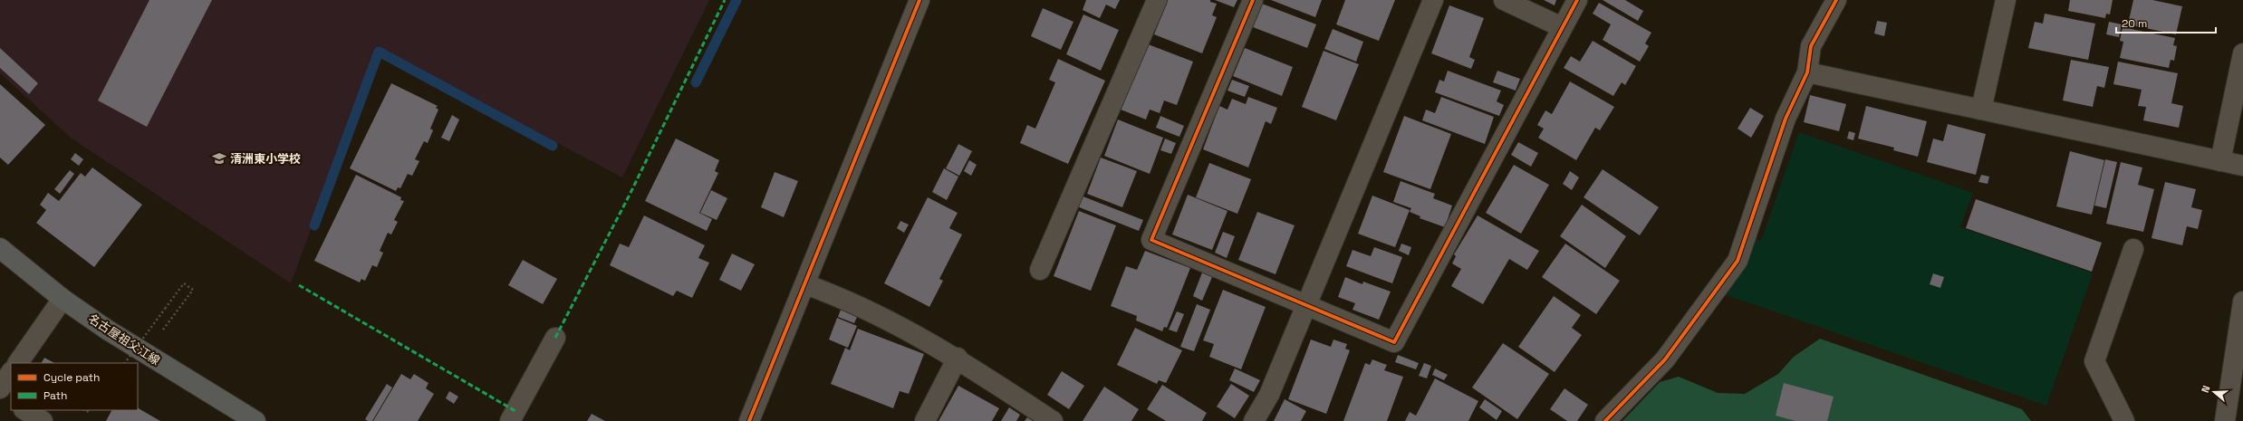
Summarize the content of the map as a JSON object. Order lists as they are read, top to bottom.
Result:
{
  "streets": {
    "main road": ["名古屋祖父江線"]
  },
  "places": {
    "school or university": ["清洲東小学校"]
  },
  "legend": ["Cycle path", "Path"],
  "scale_bar": "20 m",
  "north": "left"
}
